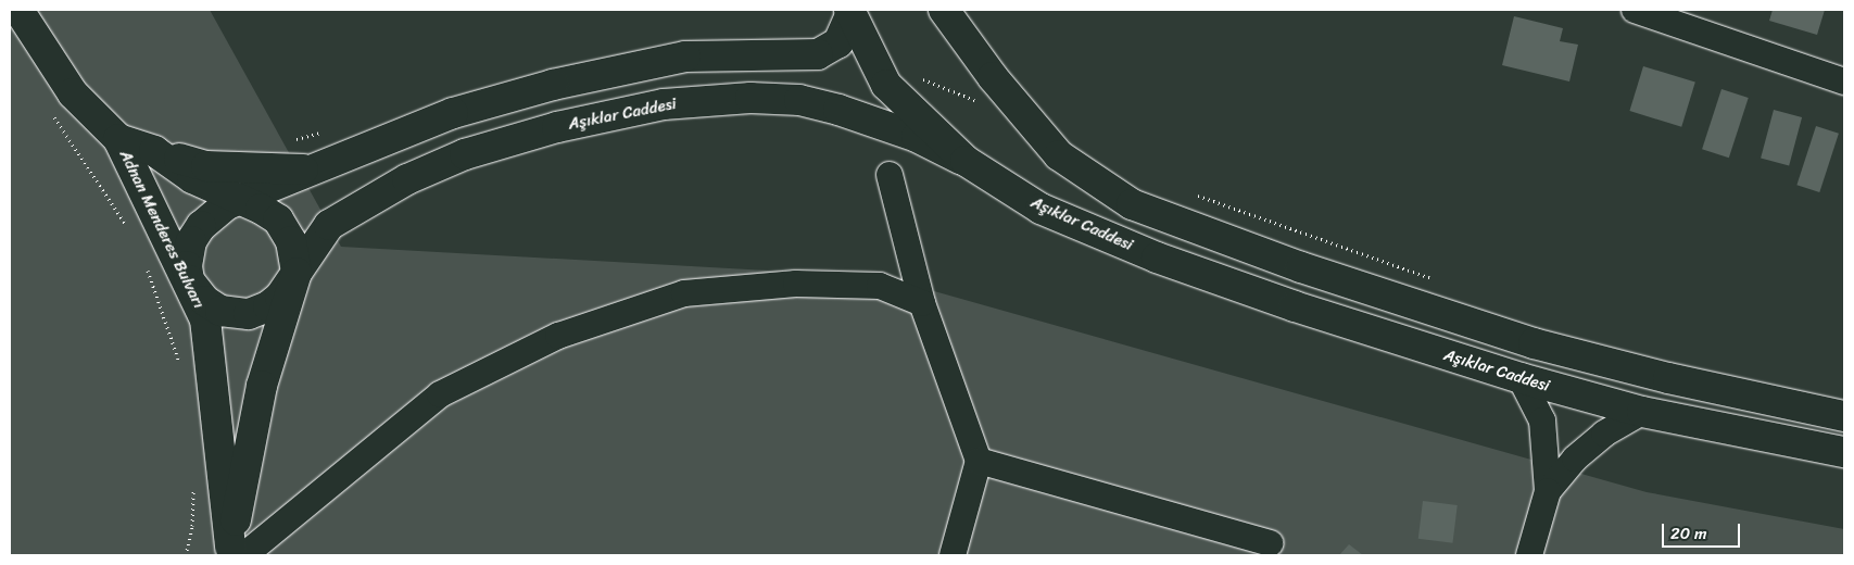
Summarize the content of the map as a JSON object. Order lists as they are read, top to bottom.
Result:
{
  "streets": {
    "street": ["Aşıklar Caddesi", "Adnan Menderes Bulvarı"]
  },
  "crossings": [
    ["Aşıklar Caddesi", "Adnan Menderes Bulvarı"]
  ],
  "scale_bar": "20 m"
}
